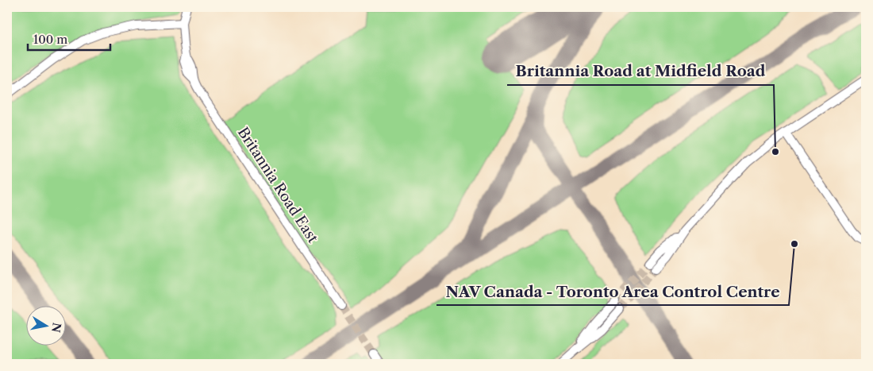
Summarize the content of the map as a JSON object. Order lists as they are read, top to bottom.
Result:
{
  "streets": {
    "street": ["Britannia Road East"]
  },
  "places": ["Britannia Road at Midfield Road", "NAV Canada - Toronto Area Control Centre"],
  "scale_bar": "100 m",
  "north": "right"
}
